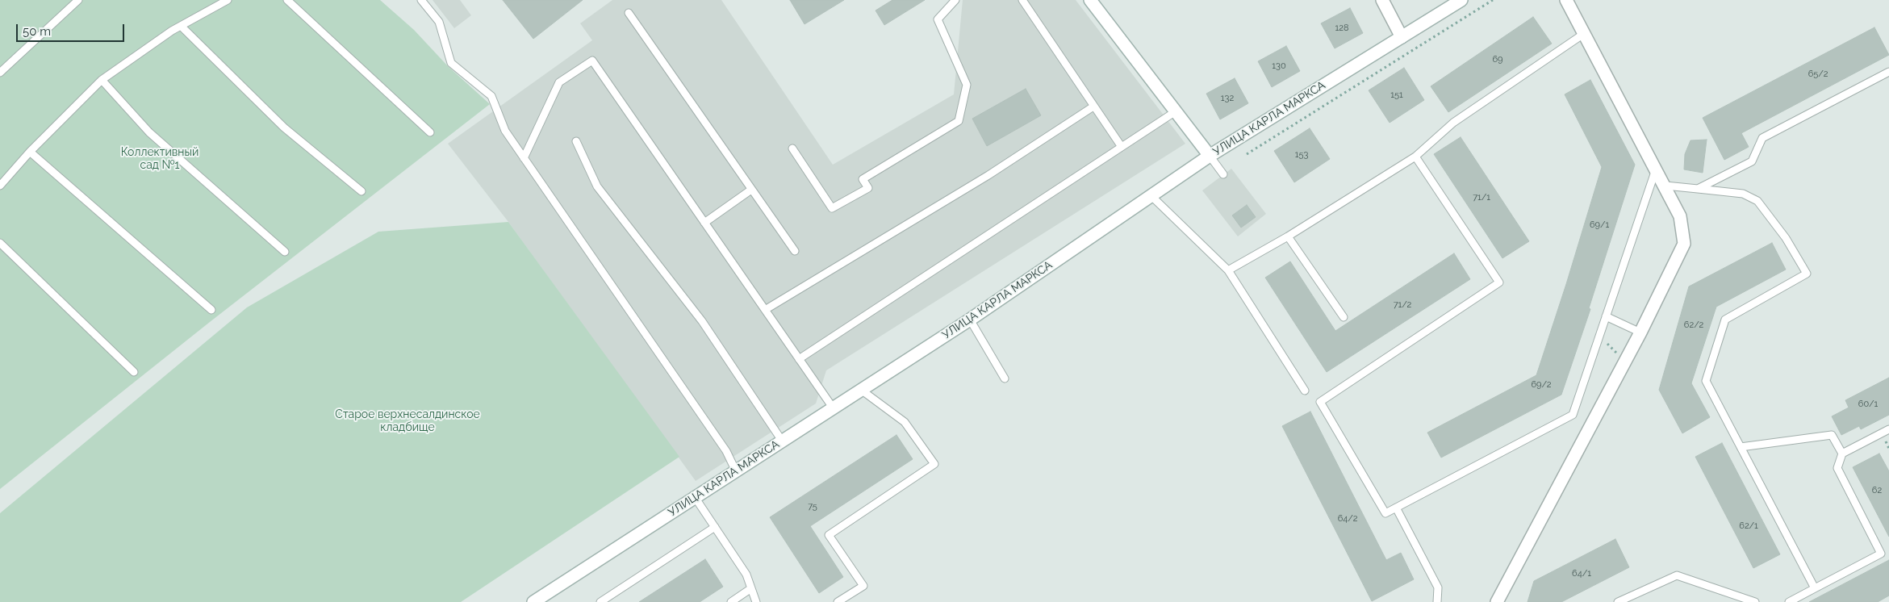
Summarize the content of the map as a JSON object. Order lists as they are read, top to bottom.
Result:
{
  "streets": {
    "street": ["УЛИЦА КАРЛА МАРКСА"]
  },
  "parks": ["Коллективный сад №1", "Старое верхнесалдинское кладбище"],
  "house_numbers": [
    "128",
    "69",
    "130",
    "65/2",
    "151",
    "132",
    "153",
    "71/1",
    "69/1",
    "71/2",
    "62/2",
    "69/2",
    "60/1",
    "62",
    "75",
    "64/2",
    "62/1",
    "64/1"
  ],
  "scale_bar": "50 m"
}
